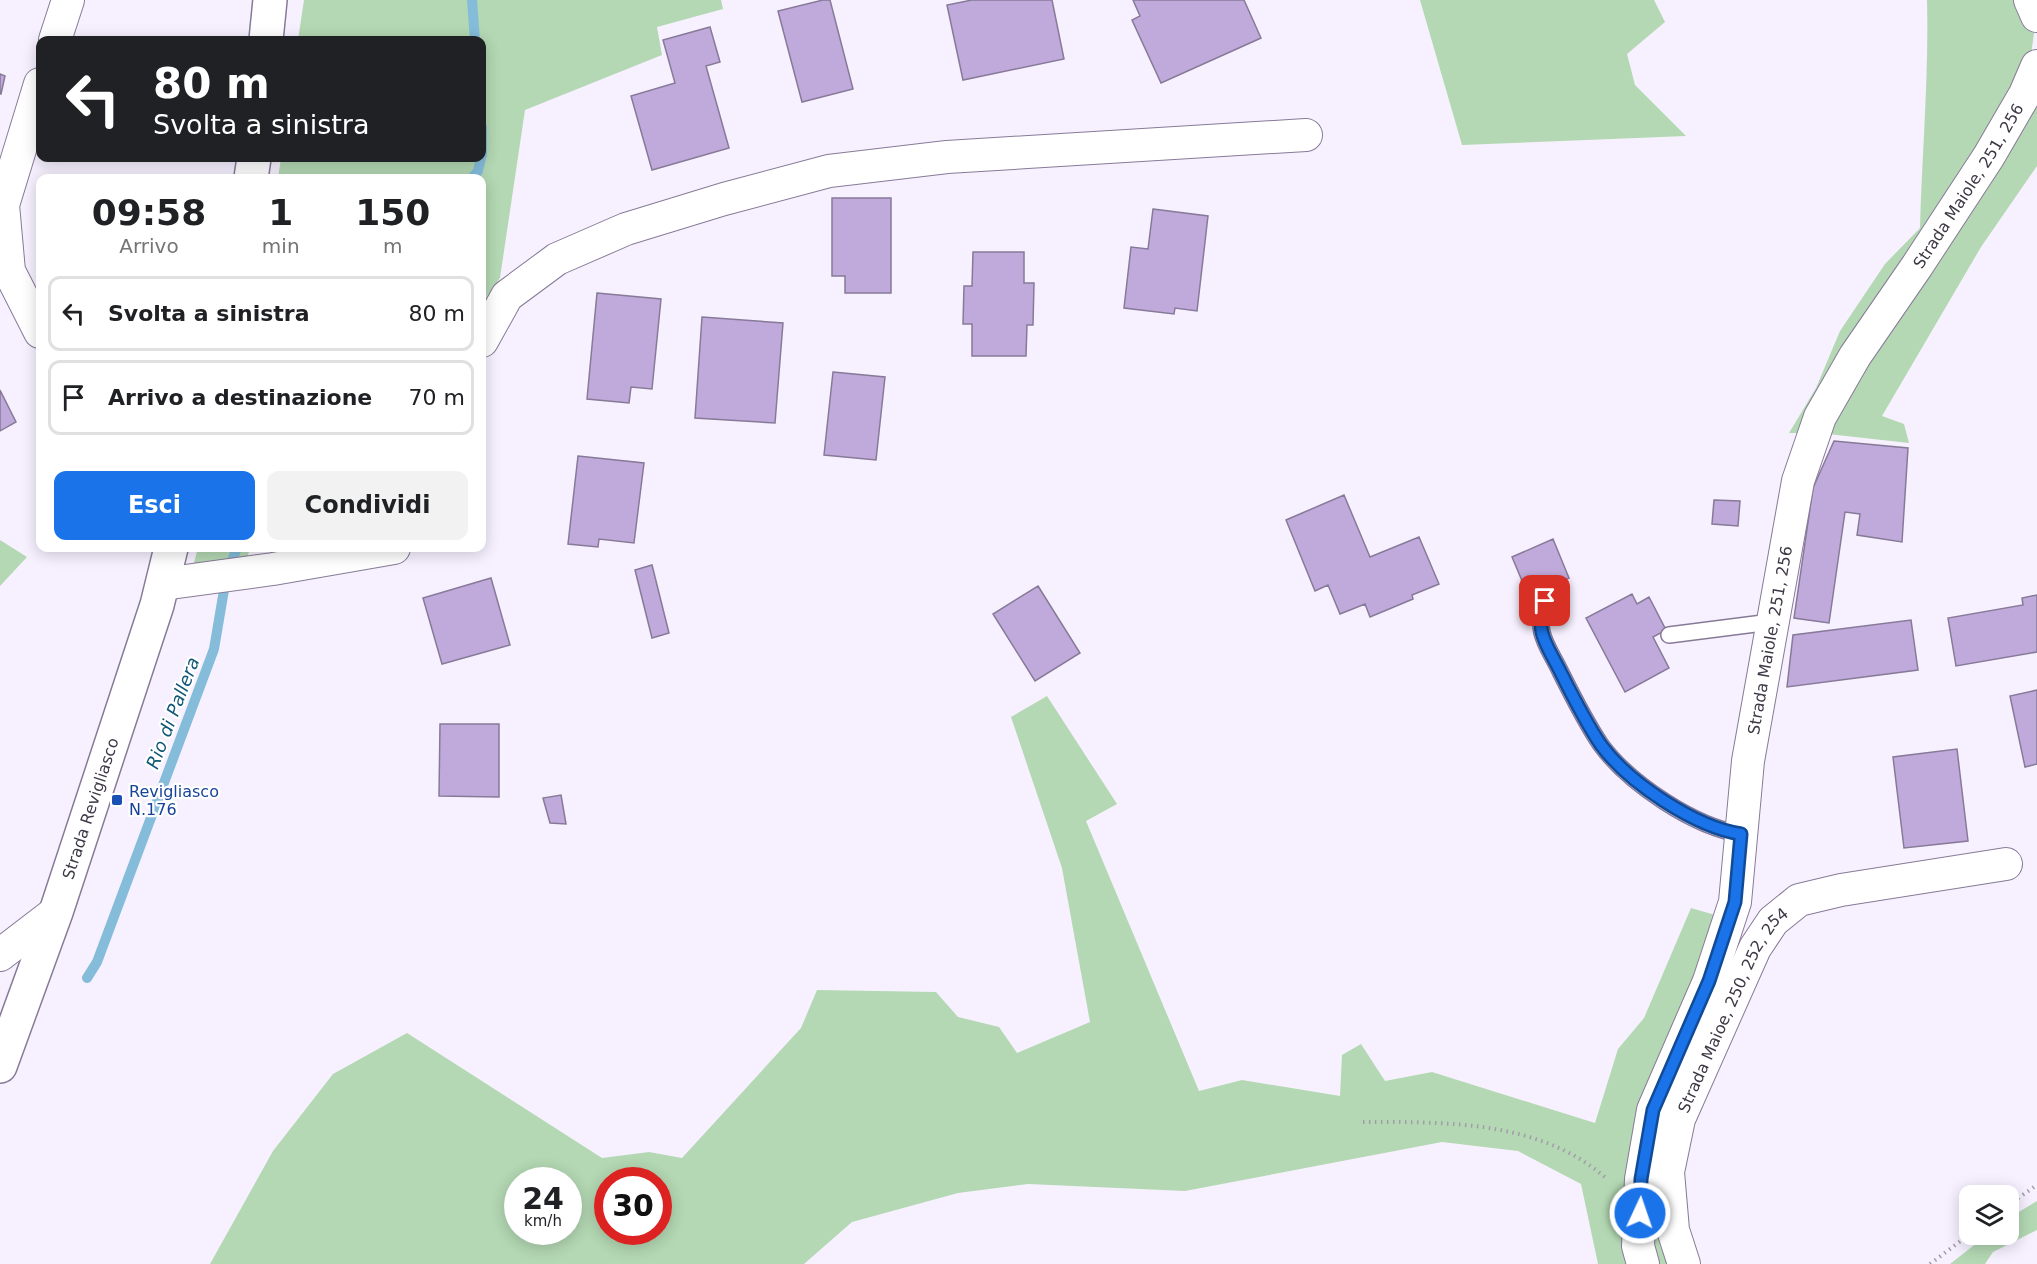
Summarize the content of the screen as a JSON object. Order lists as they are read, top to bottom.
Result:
{
  "streets": {
    "street": ["Strada Maiole, 251, 256", "Strada Revigliasco", "Strada Maioe, 250, 252, 254"]
  },
  "water": ["Rio di Pallera"],
  "places": {
    "transit": ["Revigliasco N.176"]
  },
  "page": {
    "turn": ["80 m", "Svolta a sinistra"],
    "eta": [
      "09:58",
      "Arrivo",
      "1",
      "min",
      "150",
      "m"
    ],
    "list": [
      {
        "name": "Svolta a sinistra",
        "value": "80 m"
      },
      {
        "name": "Arrivo a destinazione",
        "value": "70 m"
      }
    ],
    "buttons": ["Esci", "Condividi"],
    "speed": "24 km/h",
    "limit": "30"
  }
}
